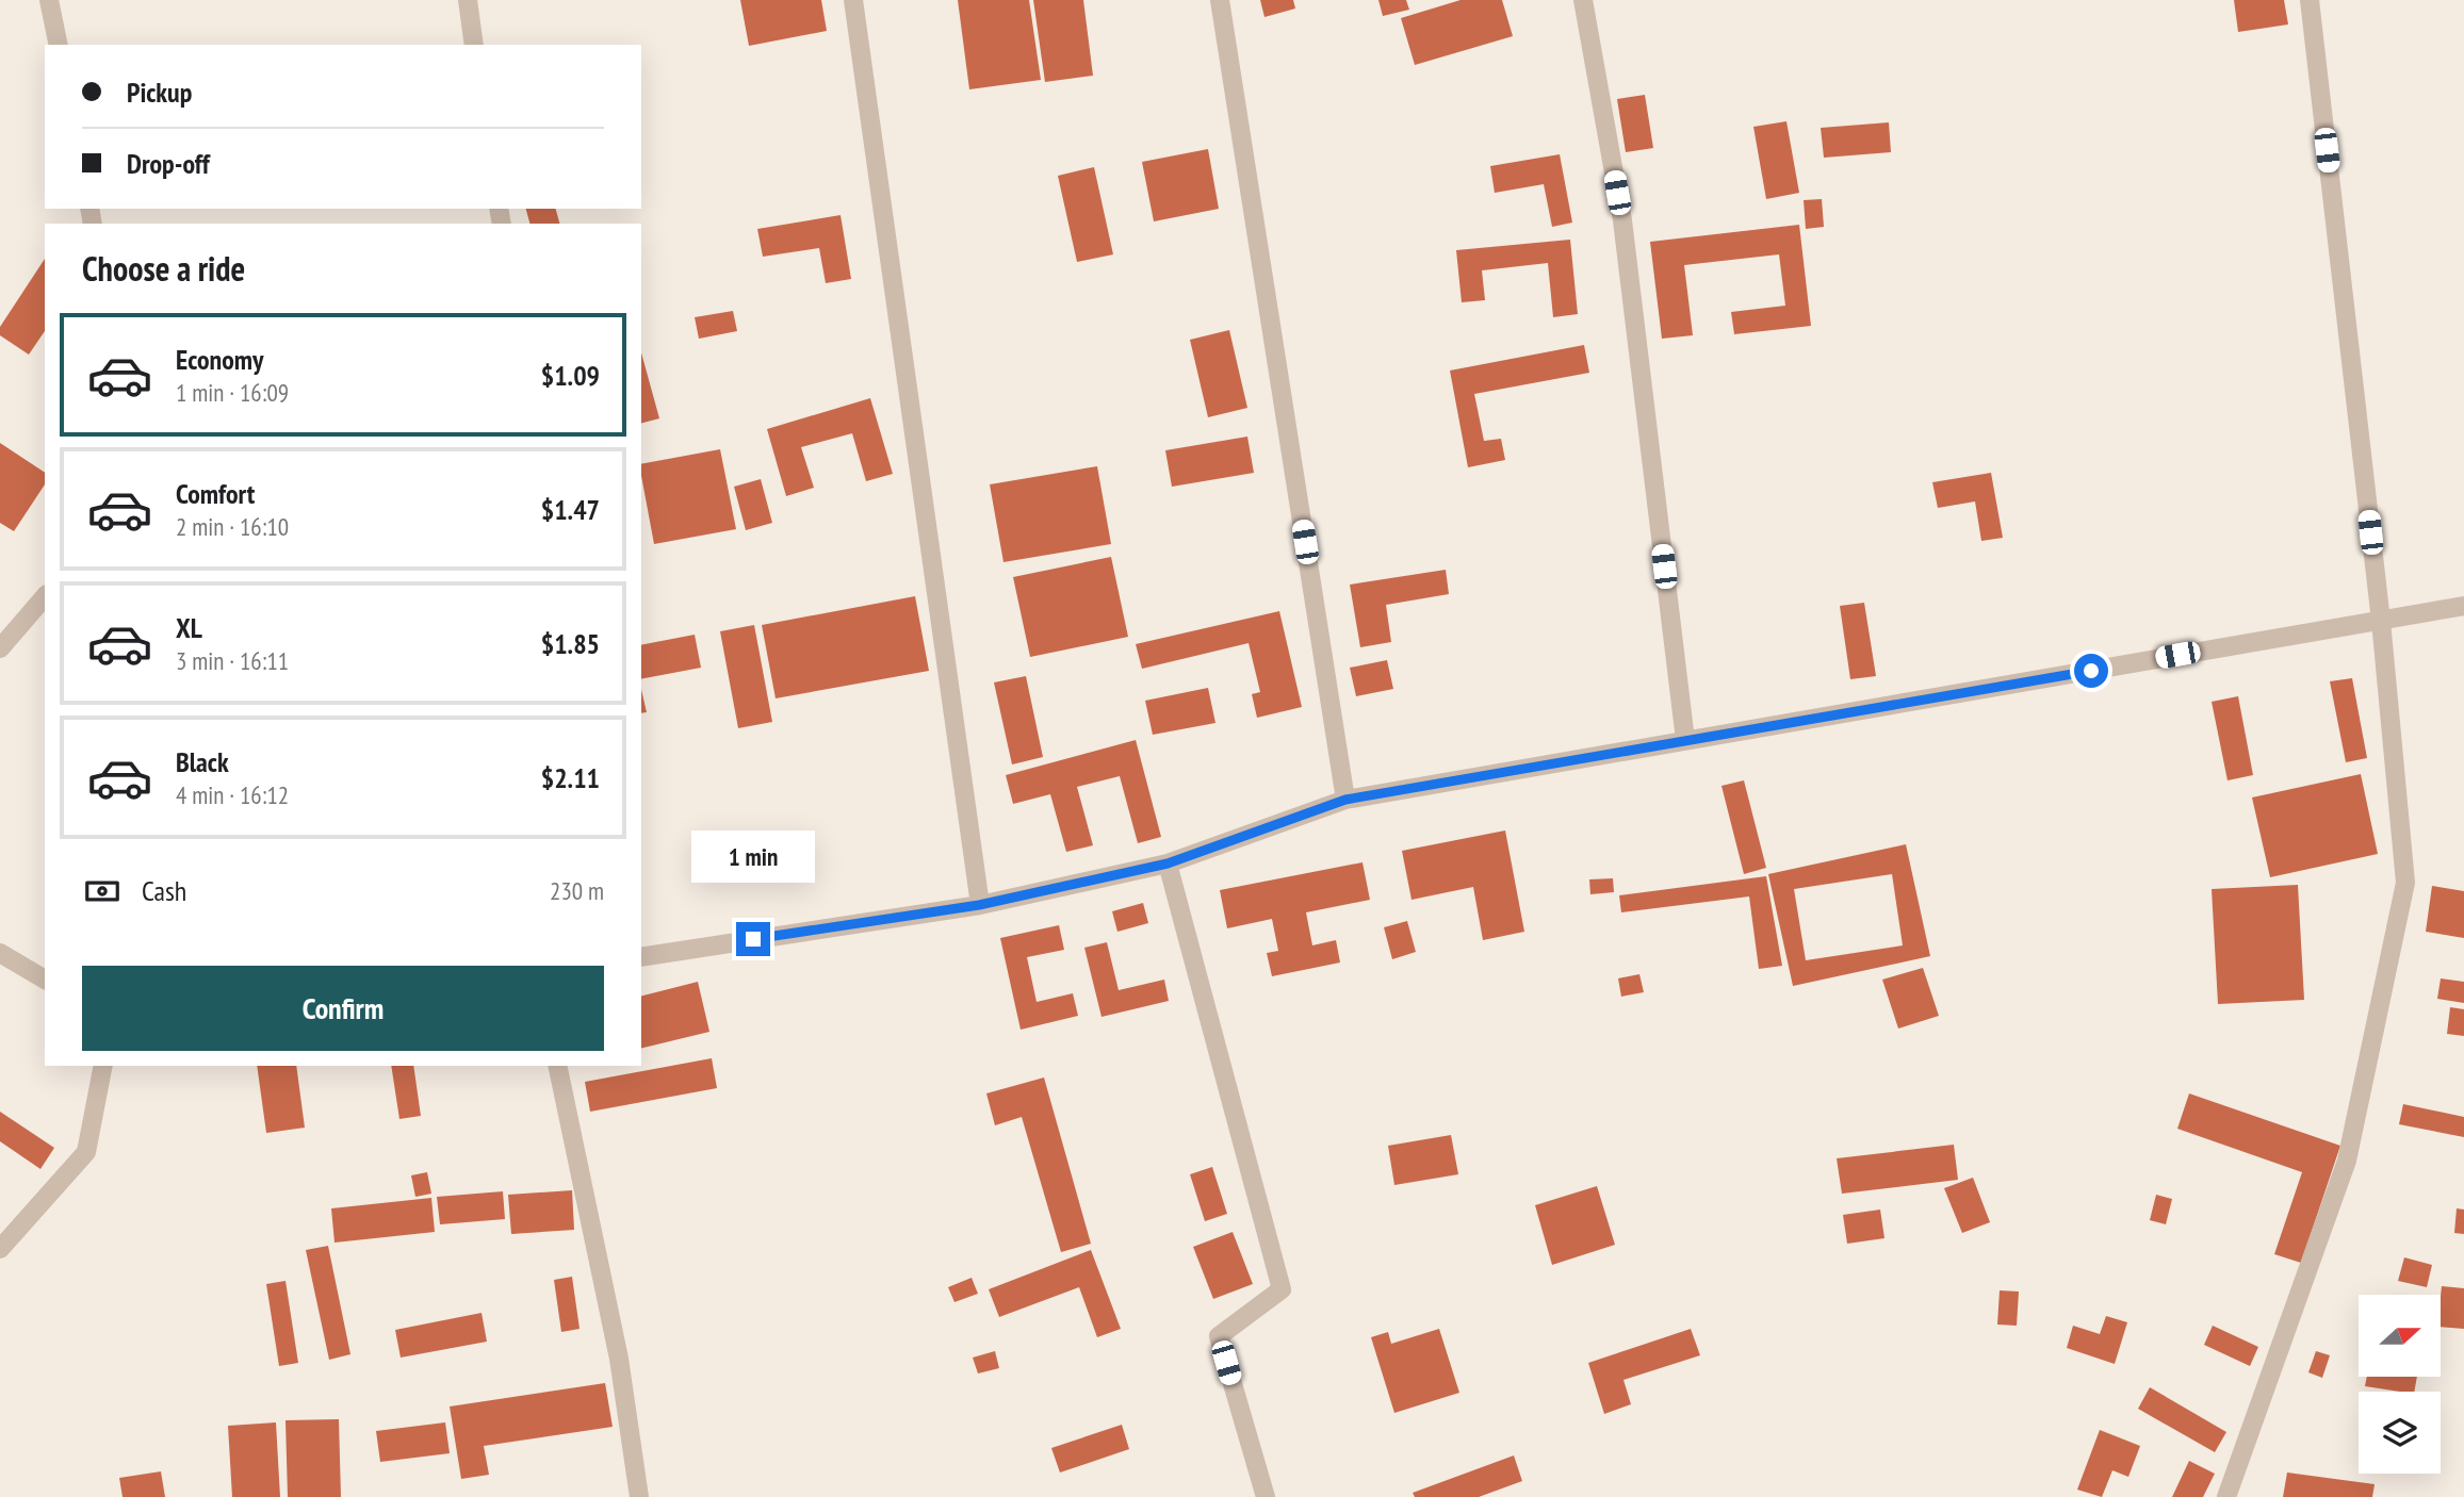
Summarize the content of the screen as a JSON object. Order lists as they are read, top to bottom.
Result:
{
  "north": "right",
  "page": {
    "banner": ["Pickup", "Drop-off"],
    "heading": "Choose a ride",
    "list": [
      {
        "name": "Economy",
        "note": "1 min · 16:09",
        "value": "$1.09"
      },
      {
        "name": "Comfort",
        "note": "2 min · 16:10",
        "value": "$1.47"
      },
      {
        "name": "XL",
        "note": "3 min · 16:11",
        "value": "$1.85"
      },
      {
        "name": "Black",
        "note": "4 min · 16:12",
        "value": "$2.11"
      }
    ],
    "bubble": "1 min",
    "pay": ["Cash", "230 m"],
    "buttons": "Confirm"
  }
}
